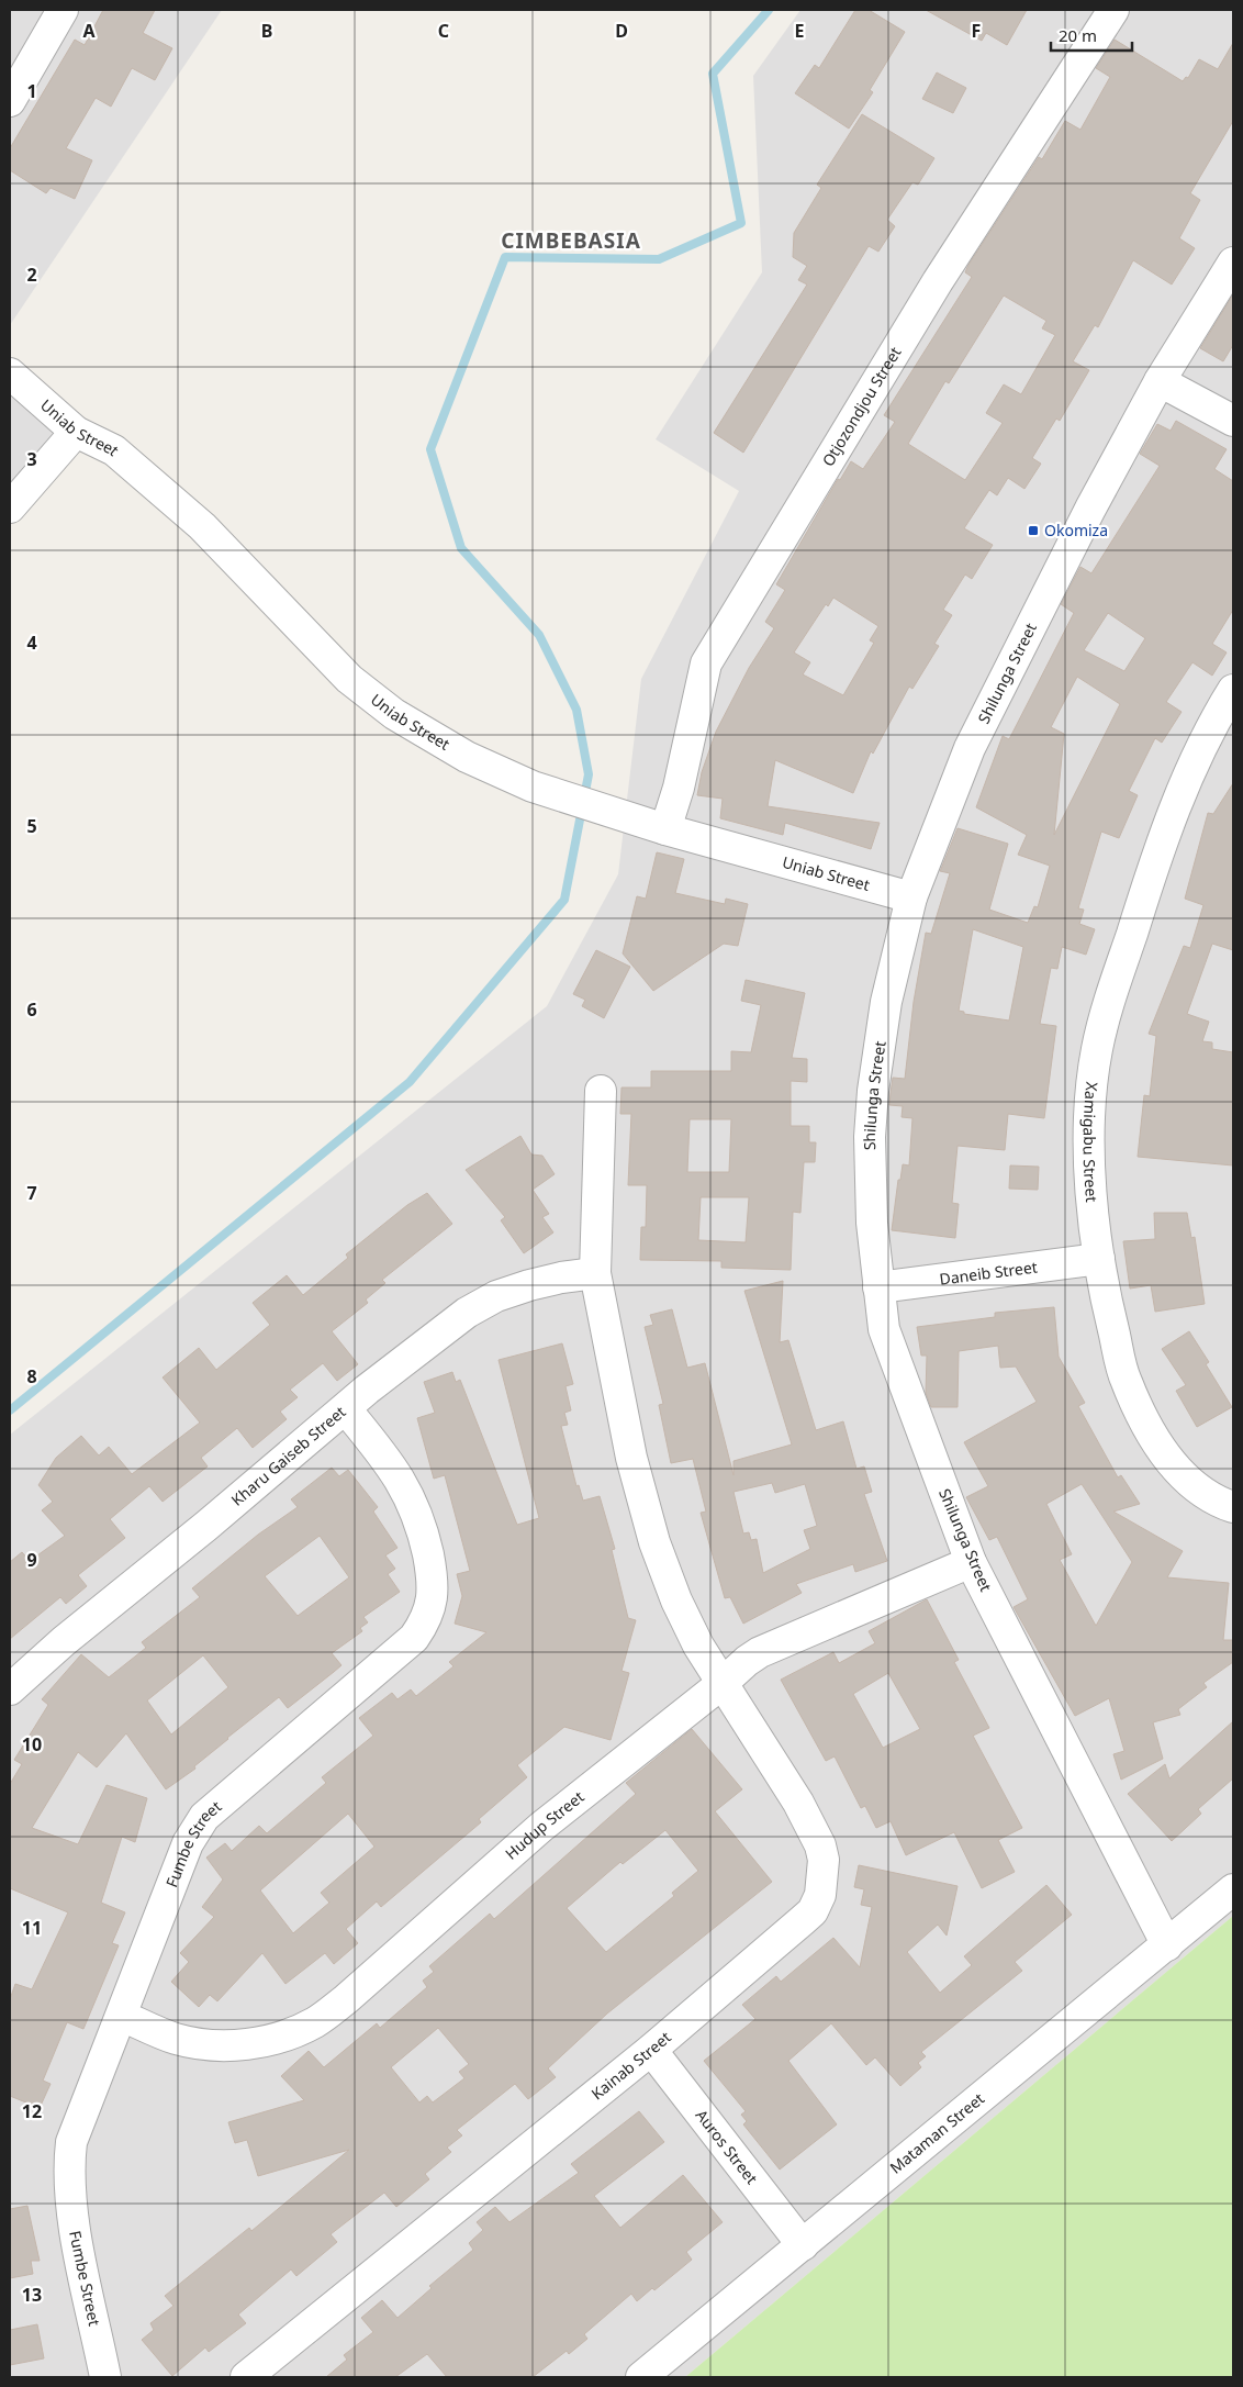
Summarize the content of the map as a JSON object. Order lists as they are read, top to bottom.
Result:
{
  "streets": {
    "street": [
      "Otjozondjou Street",
      "Uniab Street",
      "Shilunga Street",
      "Xamigabu Street",
      "Daneib Street",
      "Kharu Gaiseb Street",
      "Hudup Street",
      "Fumbe Street",
      "Kainab Street",
      "Mataman Street",
      "Auros Street"
    ]
  },
  "crossings": [
    ["Otjozondjou Street", "Uniab Street"],
    ["Uniab Street", "Shilunga Street"],
    ["Shilunga Street", "Daneib Street"],
    ["Shilunga Street", "Hudup Street"],
    ["Shilunga Street", "Mataman Street"],
    ["Xamigabu Street", "Daneib Street"],
    ["Kharu Gaiseb Street", "Fumbe Street"],
    ["Kharu Gaiseb Street", "Kainab Street"],
    ["Hudup Street", "Fumbe Street"],
    ["Hudup Street", "Kainab Street"],
    ["Kainab Street", "Auros Street"],
    ["Mataman Street", "Auros Street"]
  ],
  "districts": ["CIMBEBASIA"],
  "places": {
    "transit": ["Okomiza"]
  },
  "scale_bar": "20 m",
  "grid": {
    "columns": [
      "A",
      "B",
      "C",
      "D",
      "E",
      "F"
    ],
    "rows": [
      "1",
      "2",
      "3",
      "4",
      "5",
      "6",
      "7",
      "8",
      "9",
      "10",
      "11",
      "12",
      "13"
    ]
  }
}
